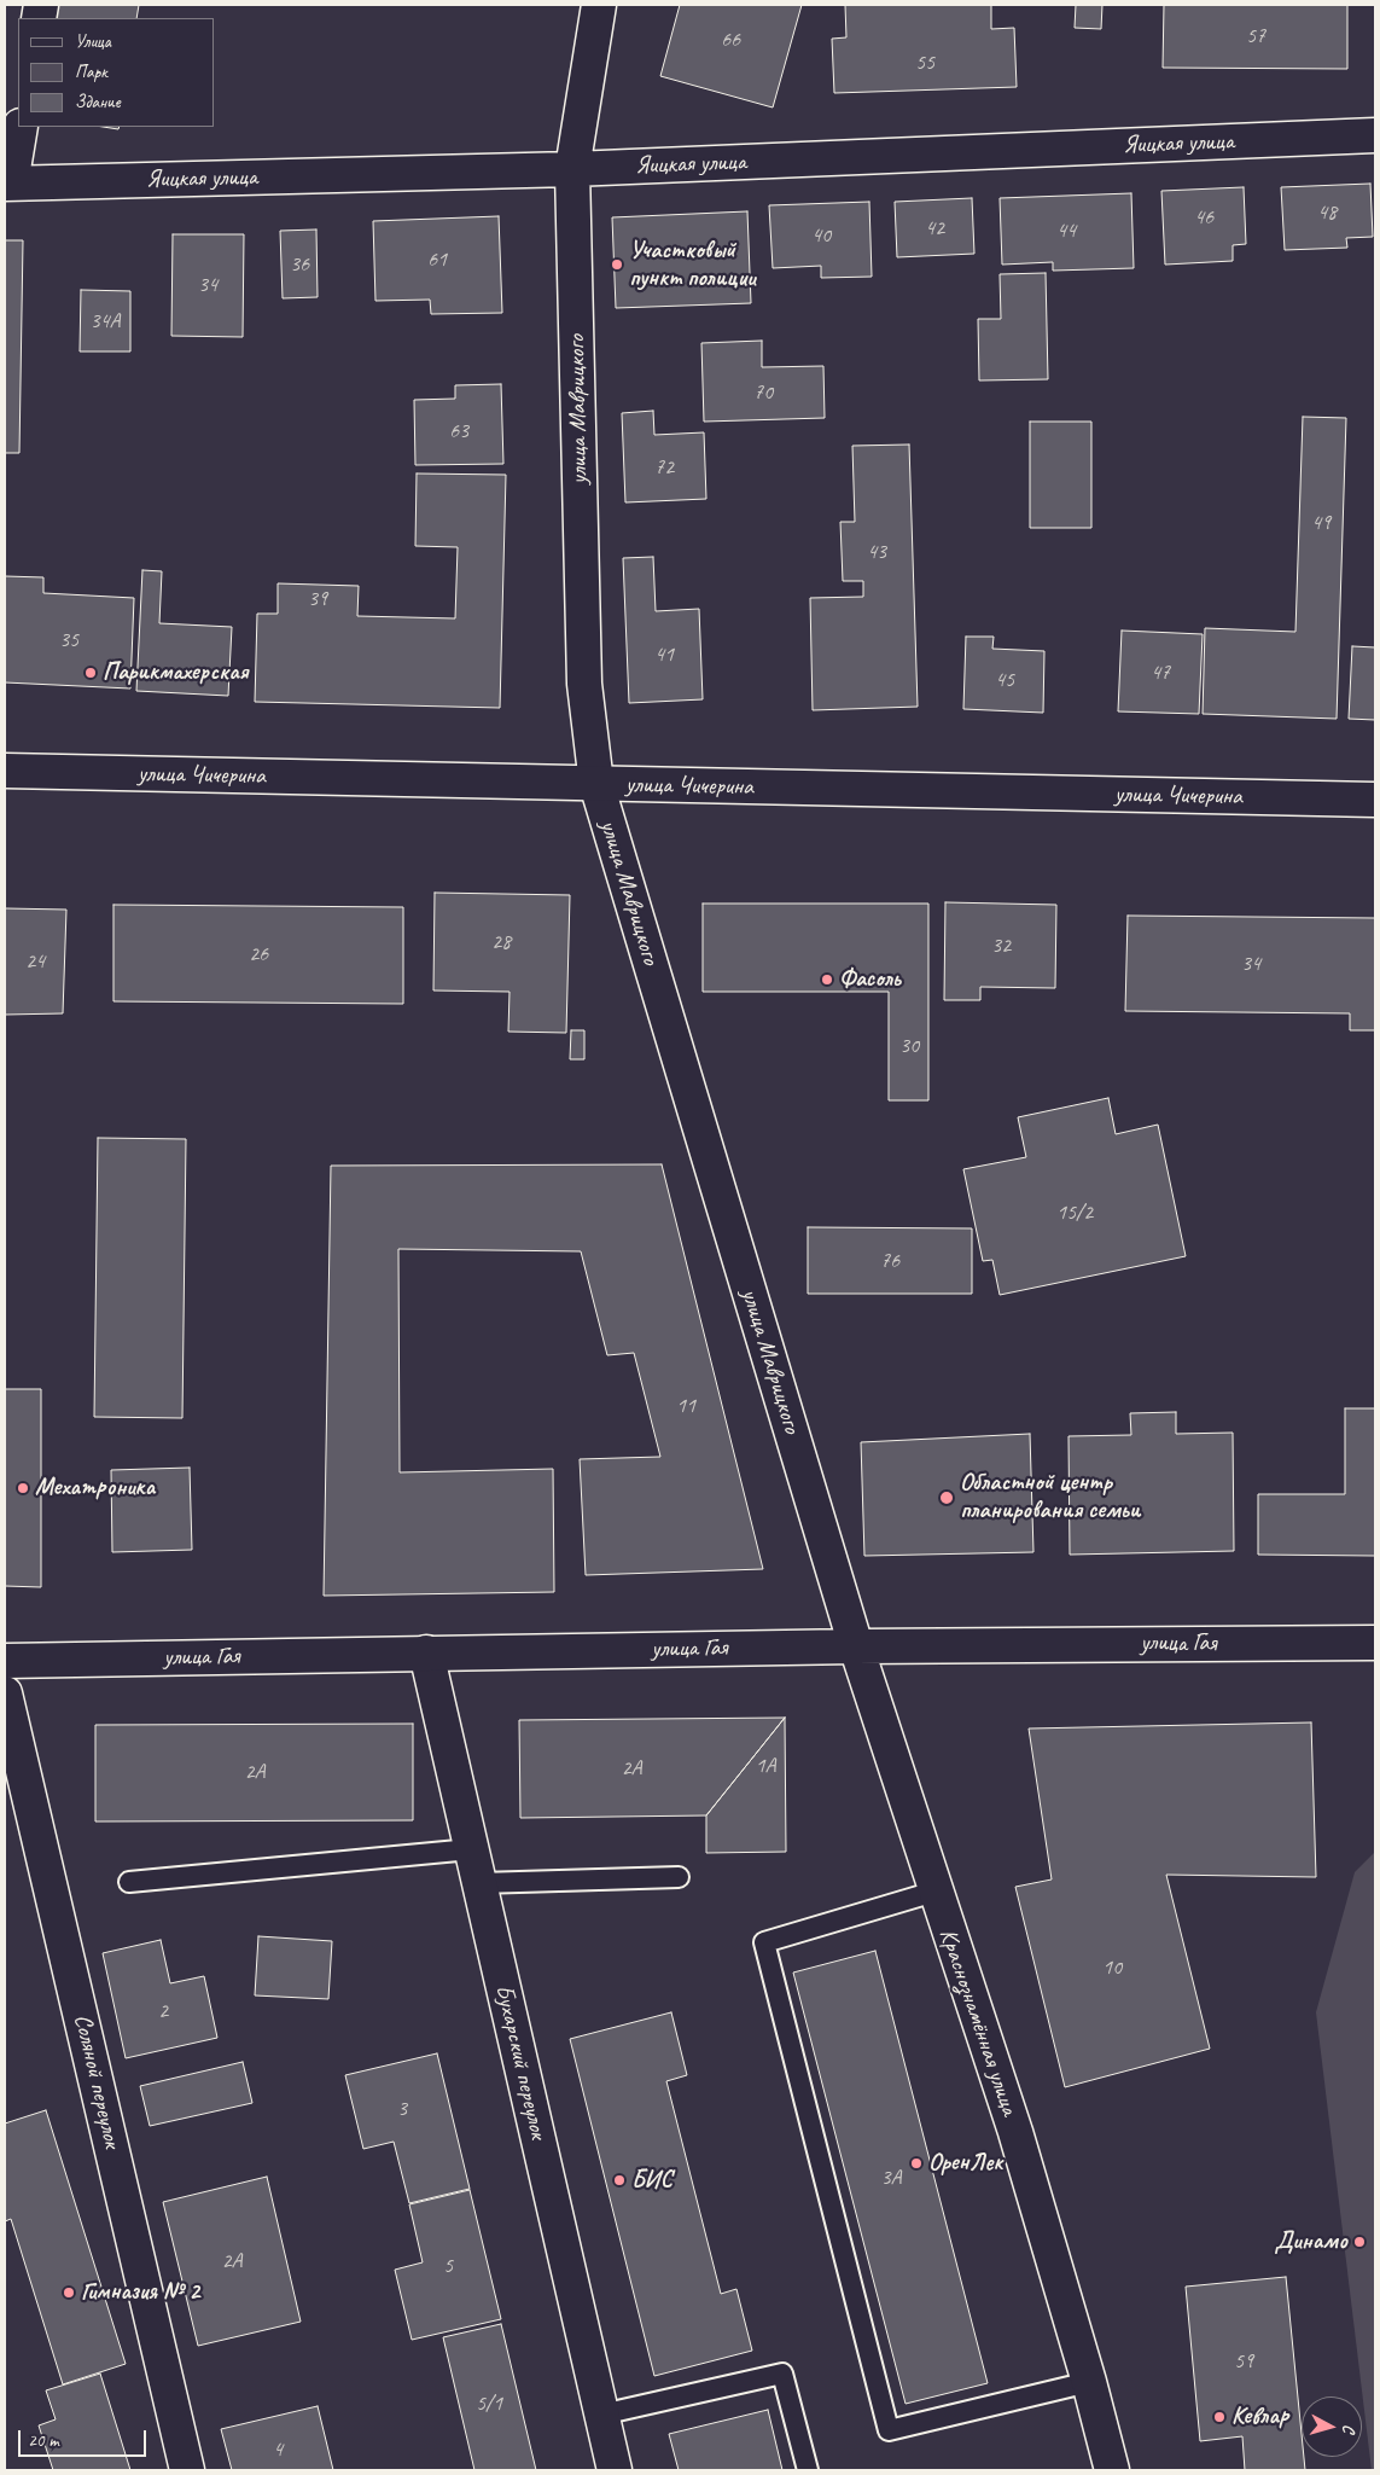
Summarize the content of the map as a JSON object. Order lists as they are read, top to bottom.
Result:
{
  "streets": {
    "street": [
      "Яицкая улица",
      "улица Маврицкого",
      "улица Чичерина",
      "улица Гая",
      "Краснознамённая улица",
      "Бухарский переулок",
      "Соляной переулок"
    ]
  },
  "crossings": [
    ["Яицкая улица", "улица Маврицкого"],
    ["улица Маврицкого", "улица Чичерина"],
    ["улица Маврицкого", "улица Гая"],
    ["улица Маврицкого", "Краснознамённая улица"],
    ["улица Гая", "Краснознамённая улица"],
    ["улица Гая", "Бухарский переулок"]
  ],
  "places": [
    "Участковый пункт полиции",
    "Парикмахерская",
    "Фасоль",
    "Мехатроника",
    "Областной центр планирования семьи",
    "ОренЛек",
    "БИС",
    "Динамо",
    "Гимназия № 2",
    "Кевлар"
  ],
  "house_numbers": [
    "57",
    "66",
    "55",
    "48",
    "46",
    "42",
    "44",
    "40",
    "61",
    "36",
    "34",
    "34А",
    "70",
    "63",
    "72",
    "49",
    "43",
    "39",
    "35",
    "41",
    "47",
    "45",
    "28",
    "32",
    "26",
    "24",
    "34",
    "30",
    "15/2",
    "76",
    "11",
    "1А",
    "2А",
    "2А",
    "10",
    "2",
    "3",
    "3А",
    "2А",
    "5",
    "59",
    "5/1",
    "4"
  ],
  "legend": ["Улица", "Парк", "Здание"],
  "scale_bar": "20 m",
  "north": "right"
}
